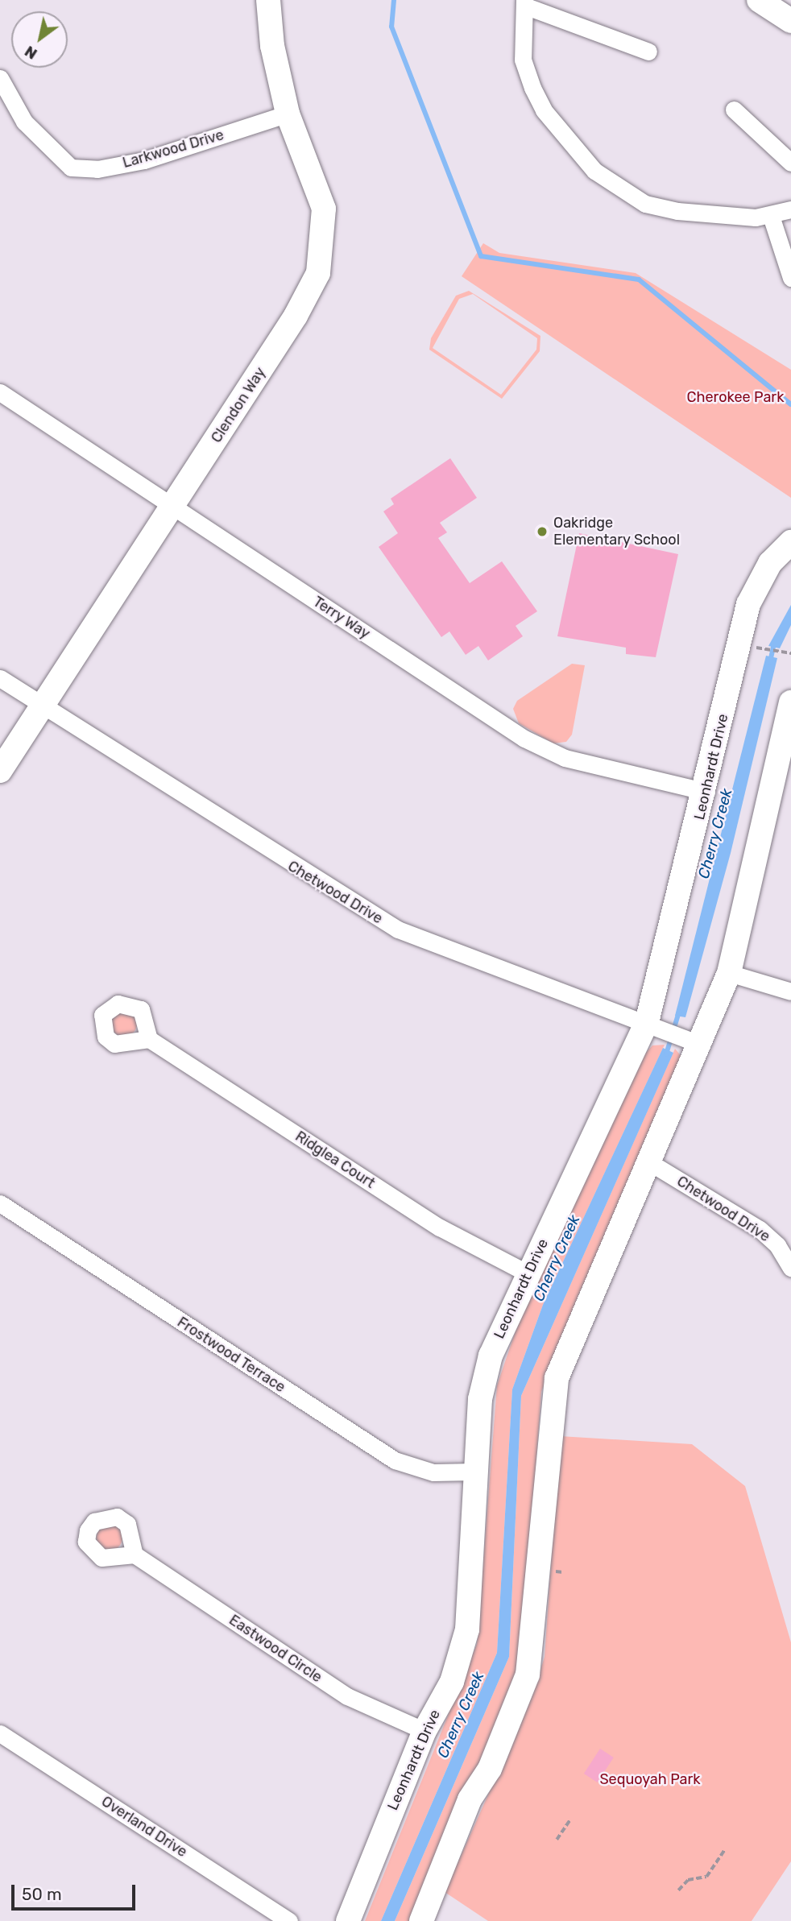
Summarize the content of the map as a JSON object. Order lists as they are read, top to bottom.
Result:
{
  "streets": {
    "street": [
      "Larkwood Drive",
      "Clendon Way",
      "Terry Way",
      "Leonhardt Drive",
      "Chetwood Drive",
      "Ridglea Court",
      "Frostwood Terrace",
      "Eastwood Circle",
      "Overland Drive"
    ]
  },
  "crossings": [
    ["Larkwood Drive", "Clendon Way"],
    ["Clendon Way", "Terry Way"],
    ["Clendon Way", "Chetwood Drive"],
    ["Terry Way", "Leonhardt Drive"],
    ["Leonhardt Drive", "Chetwood Drive"],
    ["Leonhardt Drive", "Ridglea Court"],
    ["Leonhardt Drive", "Frostwood Terrace"],
    ["Leonhardt Drive", "Eastwood Circle"]
  ],
  "water": ["Cherry Creek"],
  "parks": ["Cherokee Park", "Sequoyah Park"],
  "places": ["Oakridge Elementary School"],
  "scale_bar": "50 m",
  "north": "bottom left"
}
